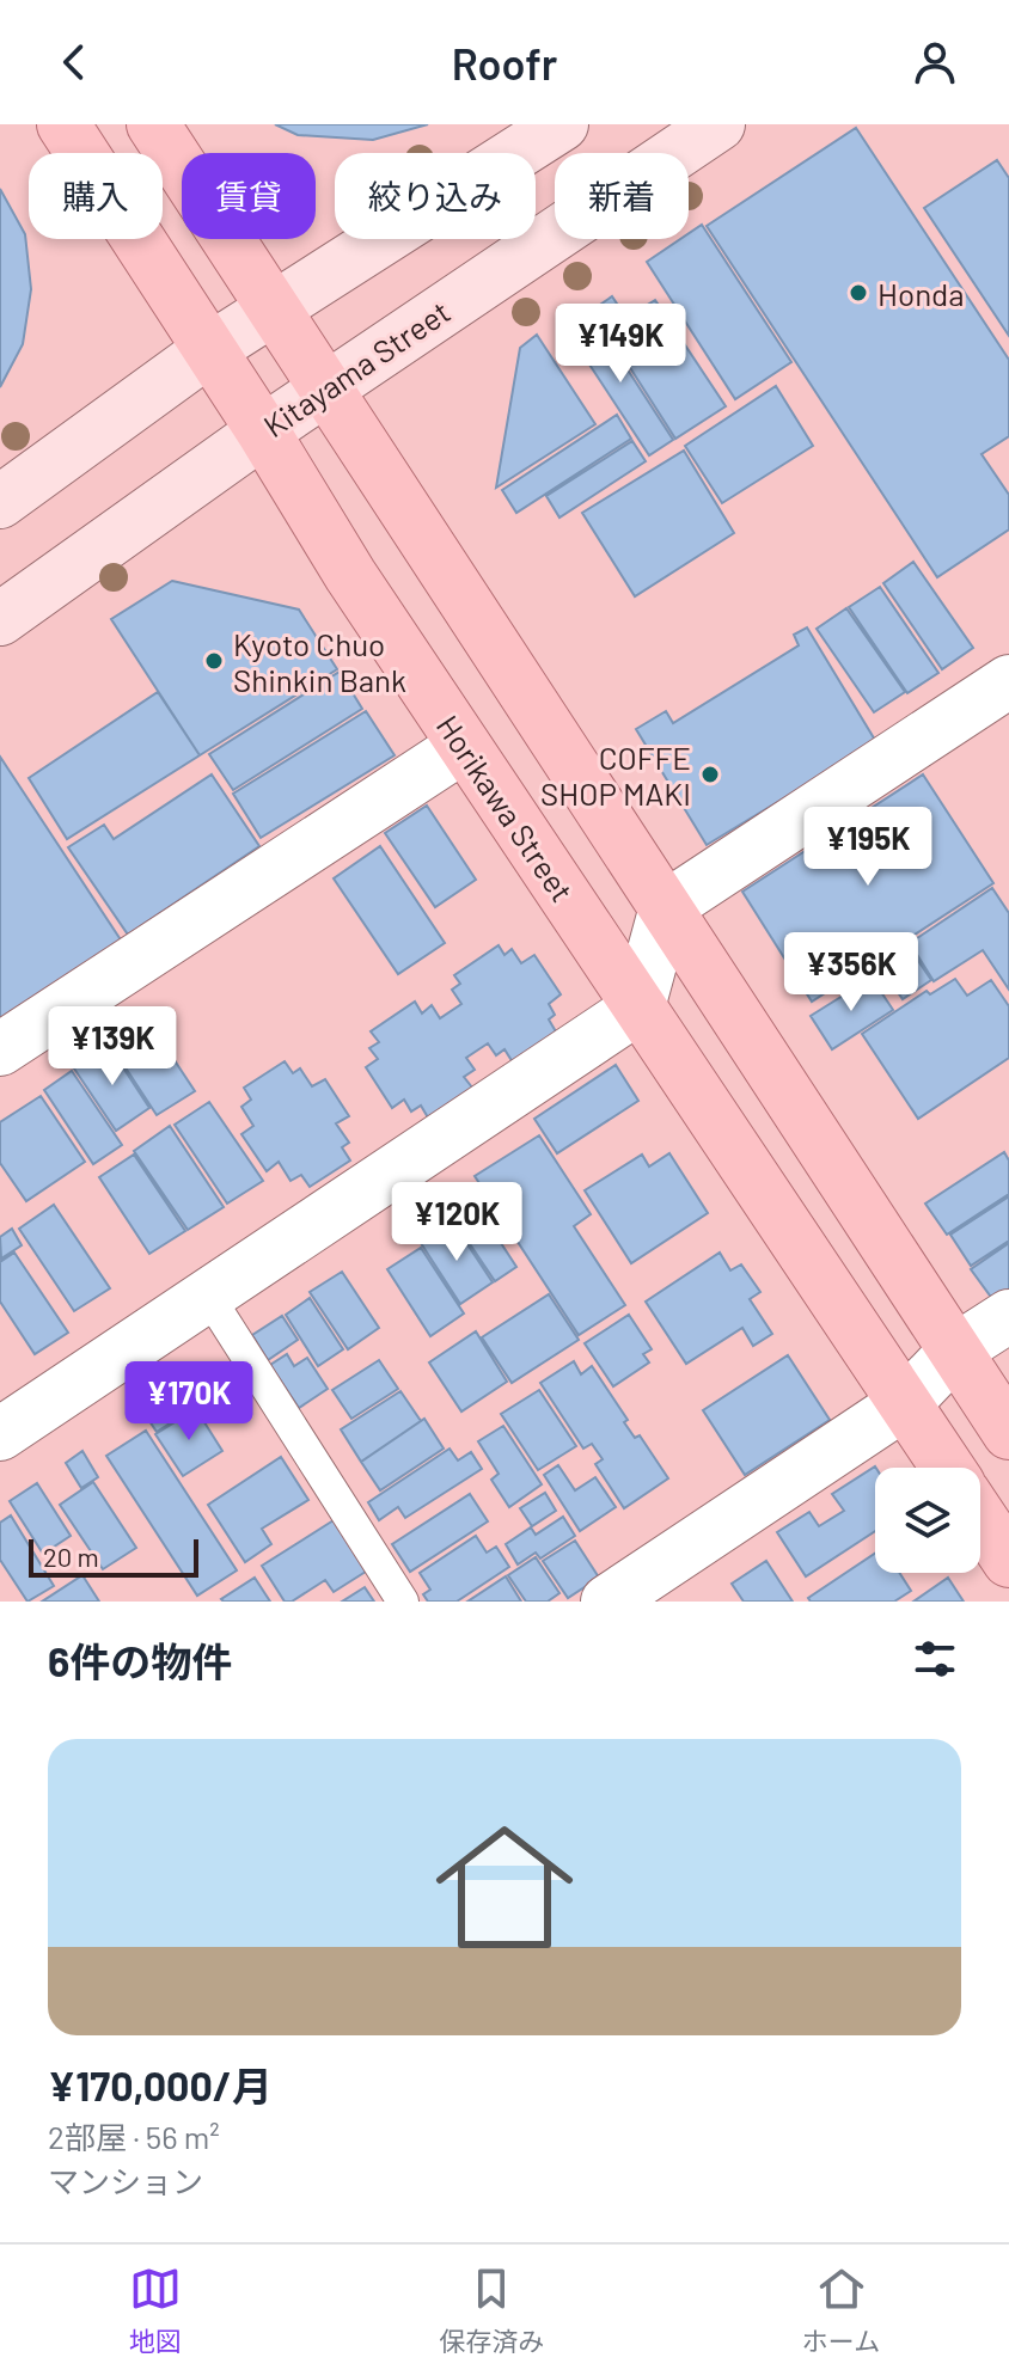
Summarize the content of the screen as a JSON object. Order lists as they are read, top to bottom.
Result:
{
  "streets": {
    "main road": ["Horikawa Street"],
    "street": ["Kitayama Street"]
  },
  "crossings": [
    ["Kitayama Street", "Horikawa Street"]
  ],
  "places": ["Honda", "Kyoto Chuo Shinkin Bank", "COFFE SHOP MAKI"],
  "scale_bar": "20 m",
  "page": {
    "header": "Roofr",
    "chip": [
      "購入",
      "賃貸",
      "絞り込み",
      "新着"
    ],
    "price": [
      "¥149K",
      "¥195K",
      "¥356K",
      "¥139K",
      "¥120K",
      "¥170K"
    ],
    "scale": "20 m",
    "heading": "6件の物件",
    "list": [
      {
        "name": "¥170,000/月",
        "note": "2部屋 · 56 m² · マンション"
      }
    ],
    "tabs": ["地図", "保存済み", "ホーム"]
  }
}
